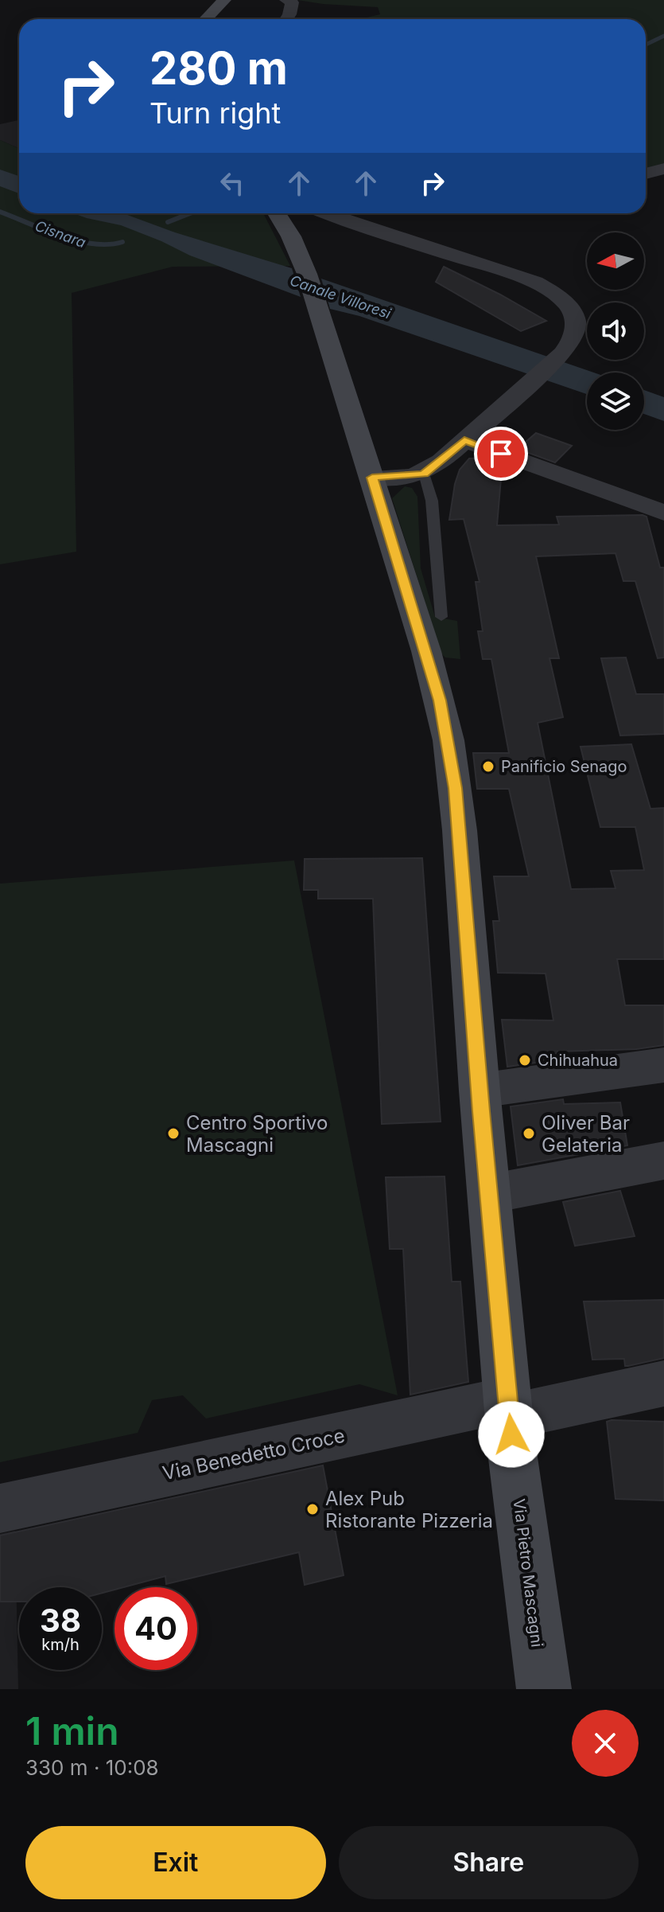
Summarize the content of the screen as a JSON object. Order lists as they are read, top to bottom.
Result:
{
  "streets": {
    "street": ["Via Benedetto Croce", "Via Pietro Mascagni"]
  },
  "crossings": [
    ["Via Benedetto Croce", "Via Pietro Mascagni"]
  ],
  "water": ["Cisnara", "Canale Villoresi"],
  "places": [
    "Panificio Senago",
    "Chihuahua",
    "Centro Sportivo Mascagni",
    "Oliver Bar Gelateria",
    "Alex Pub Ristorante Pizzeria"
  ],
  "north": "left",
  "page": {
    "turn": ["280 m", "Turn right"],
    "speed": "38 km/h",
    "limit": "40",
    "heading": ["1 min", "330 m · 10:08"],
    "buttons": ["Exit", "Share"]
  }
}
